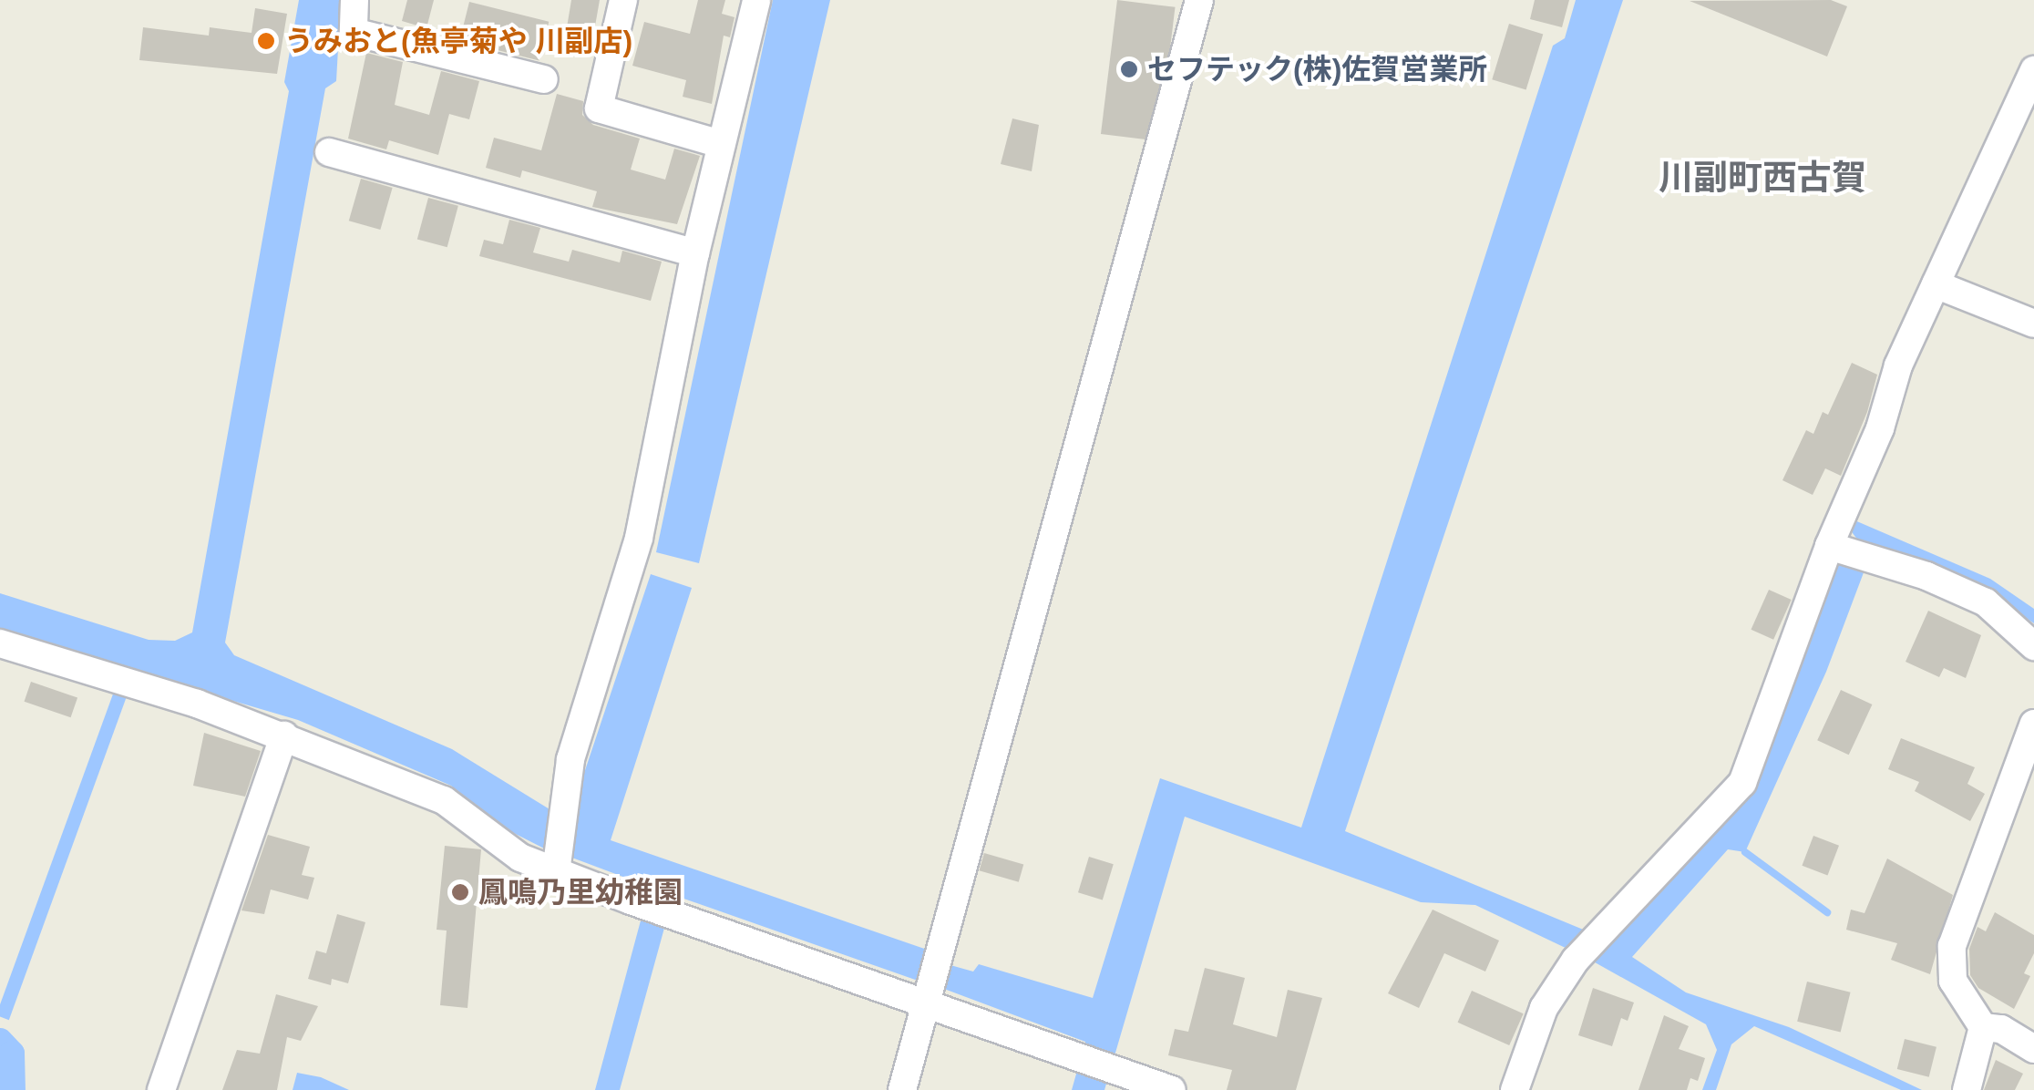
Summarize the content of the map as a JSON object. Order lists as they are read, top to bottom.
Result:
{
  "districts": ["川副町西古賀"],
  "places": ["うみおと(魚亭菊や 川副店)", "セフテック(株)佐賀営業所", "鳳鳴乃里幼稚園"]
}
